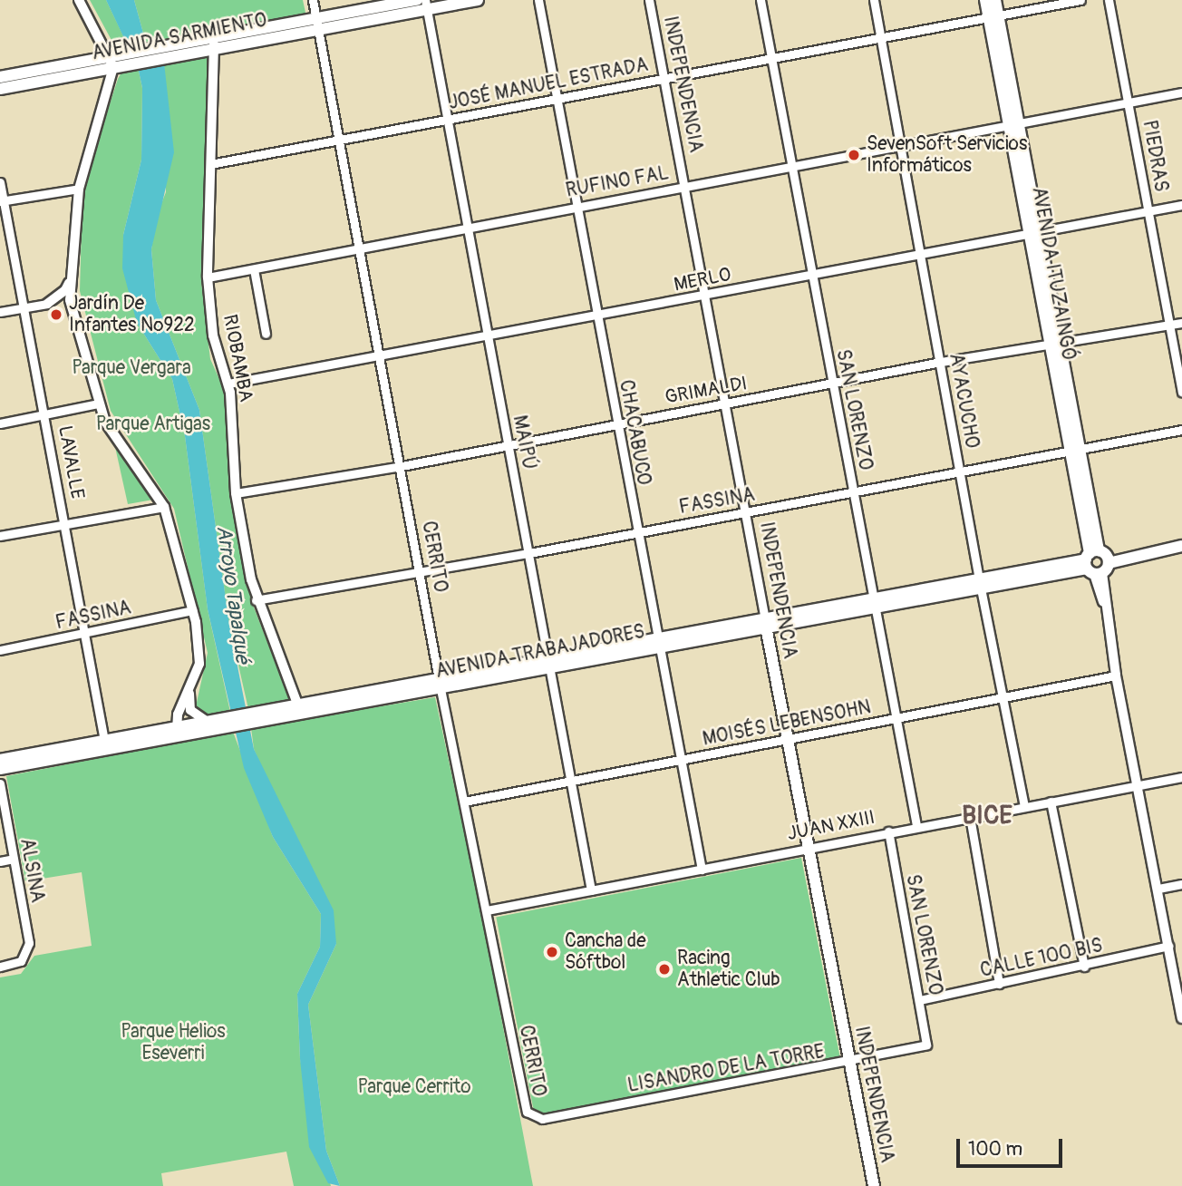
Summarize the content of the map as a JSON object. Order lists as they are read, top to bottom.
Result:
{
  "streets": {
    "main road": [
      "AVENIDA SARMIENTO",
      "INDEPENDENCIA",
      "AVENIDA ITUZAINGÓ",
      "AVENIDA TRABAJADORES"
    ],
    "street": [
      "JOSÉ MANUEL ESTRADA",
      "PIEDRAS",
      "RUFINO FAL",
      "MERLO",
      "RIOBAMBA",
      "GRIMALDI",
      "AYACUCHO",
      "SAN LORENZO",
      "CHACABUCO",
      "MAIPÚ",
      "LAVALLE",
      "FASSINA",
      "CERRITO",
      "MOISÉS LEBENSOHN",
      "JUAN XXIII",
      "ALSINA",
      "CALLE 100 BIS",
      "LISANDRO DE LA TORRE"
    ]
  },
  "crossings": [
    ["AVENIDA SARMIENTO", "RIOBAMBA"],
    ["AVENIDA SARMIENTO", "MAIPÚ"],
    ["AVENIDA SARMIENTO", "CERRITO"],
    ["JOSÉ MANUEL ESTRADA", "INDEPENDENCIA"],
    ["JOSÉ MANUEL ESTRADA", "AVENIDA ITUZAINGÓ"],
    ["JOSÉ MANUEL ESTRADA", "RIOBAMBA"],
    ["JOSÉ MANUEL ESTRADA", "AYACUCHO"],
    ["JOSÉ MANUEL ESTRADA", "SAN LORENZO"],
    ["JOSÉ MANUEL ESTRADA", "CHACABUCO"],
    ["JOSÉ MANUEL ESTRADA", "MAIPÚ"],
    ["JOSÉ MANUEL ESTRADA", "CERRITO"],
    ["INDEPENDENCIA", "RUFINO FAL"],
    ["INDEPENDENCIA", "MERLO"],
    ["INDEPENDENCIA", "GRIMALDI"],
    ["INDEPENDENCIA", "FASSINA"],
    ["INDEPENDENCIA", "AVENIDA TRABAJADORES"],
    ["INDEPENDENCIA", "MOISÉS LEBENSOHN"],
    ["INDEPENDENCIA", "JUAN XXIII"],
    ["INDEPENDENCIA", "LISANDRO DE LA TORRE"],
    ["PIEDRAS", "RUFINO FAL"],
    ["PIEDRAS", "MERLO"],
    ["PIEDRAS", "GRIMALDI"],
    ["RUFINO FAL", "AVENIDA ITUZAINGÓ"],
    ["RUFINO FAL", "RIOBAMBA"],
    ["RUFINO FAL", "AYACUCHO"],
    ["RUFINO FAL", "SAN LORENZO"],
    ["RUFINO FAL", "CHACABUCO"],
    ["RUFINO FAL", "MAIPÚ"],
    ["RUFINO FAL", "CERRITO"],
    ["AVENIDA ITUZAINGÓ", "MERLO"],
    ["AVENIDA ITUZAINGÓ", "GRIMALDI"],
    ["AVENIDA ITUZAINGÓ", "FASSINA"],
    ["AVENIDA ITUZAINGÓ", "AVENIDA TRABAJADORES"],
    ["AVENIDA ITUZAINGÓ", "MOISÉS LEBENSOHN"],
    ["AVENIDA ITUZAINGÓ", "JUAN XXIII"],
    ["AVENIDA ITUZAINGÓ", "CALLE 100 BIS"],
    ["MERLO", "RIOBAMBA"],
    ["MERLO", "AYACUCHO"],
    ["MERLO", "SAN LORENZO"],
    ["MERLO", "CHACABUCO"],
    ["MERLO", "MAIPÚ"],
    ["MERLO", "CERRITO"],
    ["RIOBAMBA", "GRIMALDI"],
    ["RIOBAMBA", "FASSINA"],
    ["RIOBAMBA", "AVENIDA TRABAJADORES"],
    ["GRIMALDI", "AYACUCHO"],
    ["GRIMALDI", "SAN LORENZO"],
    ["GRIMALDI", "CHACABUCO"],
    ["GRIMALDI", "MAIPÚ"],
    ["GRIMALDI", "CERRITO"],
    ["AYACUCHO", "FASSINA"],
    ["AYACUCHO", "AVENIDA TRABAJADORES"],
    ["AYACUCHO", "MOISÉS LEBENSOHN"],
    ["AYACUCHO", "JUAN XXIII"],
    ["SAN LORENZO", "FASSINA"],
    ["SAN LORENZO", "AVENIDA TRABAJADORES"],
    ["SAN LORENZO", "MOISÉS LEBENSOHN"],
    ["SAN LORENZO", "JUAN XXIII"],
    ["SAN LORENZO", "CALLE 100 BIS"],
    ["SAN LORENZO", "LISANDRO DE LA TORRE"],
    ["CHACABUCO", "FASSINA"],
    ["CHACABUCO", "AVENIDA TRABAJADORES"],
    ["CHACABUCO", "MOISÉS LEBENSOHN"],
    ["CHACABUCO", "JUAN XXIII"],
    ["MAIPÚ", "FASSINA"],
    ["MAIPÚ", "AVENIDA TRABAJADORES"],
    ["MAIPÚ", "MOISÉS LEBENSOHN"],
    ["MAIPÚ", "JUAN XXIII"],
    ["LAVALLE", "FASSINA"],
    ["LAVALLE", "AVENIDA TRABAJADORES"],
    ["FASSINA", "CERRITO"],
    ["CERRITO", "AVENIDA TRABAJADORES"],
    ["CERRITO", "MOISÉS LEBENSOHN"],
    ["CERRITO", "JUAN XXIII"],
    ["CERRITO", "LISANDRO DE LA TORRE"]
  ],
  "districts": ["BICE"],
  "water": ["Arroyo Tapalqué"],
  "parks": [
    "Parque Vergara",
    "Parque Artigas",
    "Parque Helios Eseverri",
    "Parque Cerrito"
  ],
  "places": [
    "SevenSoft Servicios Informáticos",
    "Jardín De Infantes Nº922",
    "Cancha de Sóftbol",
    "Racing Athletic Club"
  ],
  "scale_bar": "100 m"
}
